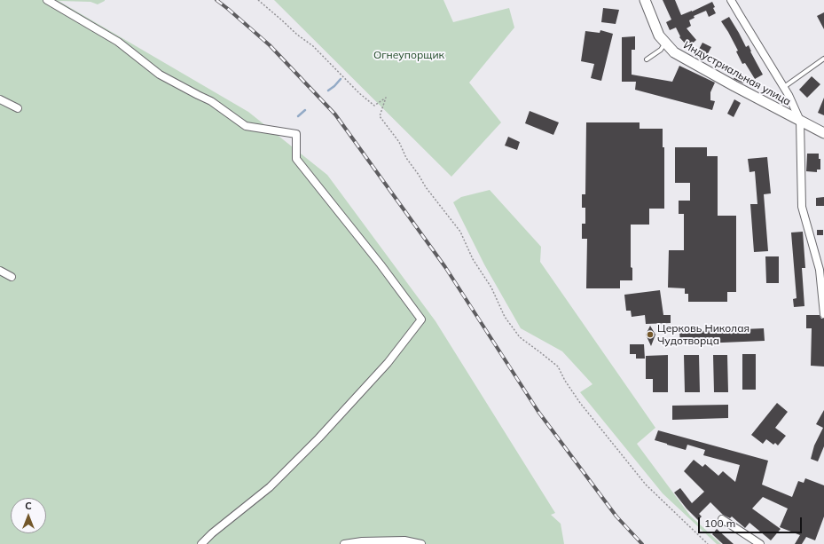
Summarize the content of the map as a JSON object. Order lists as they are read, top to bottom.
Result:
{
  "streets": {
    "street": ["Индустриальная улица"]
  },
  "parks": ["Огнеупорщик"],
  "places": ["Церковь Николая Чудотворца"],
  "scale_bar": "100 m",
  "north": "top"
}
